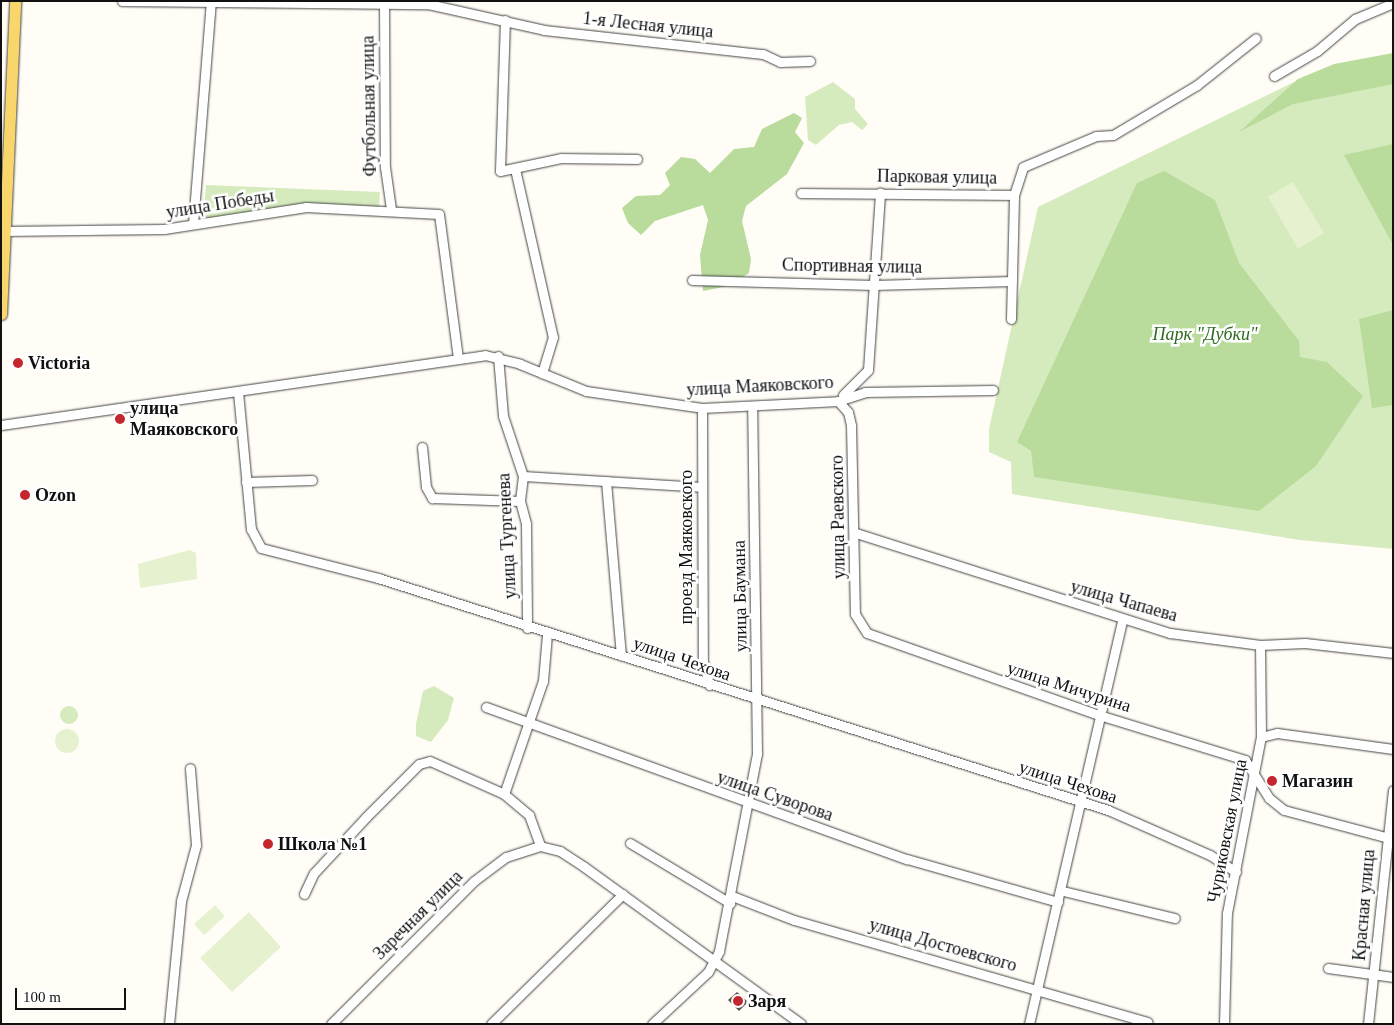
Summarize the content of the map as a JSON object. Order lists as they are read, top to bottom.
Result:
{
  "streets": {
    "street": [
      "1-я Лесная улица",
      "Футбольная улица",
      "Парковая улица",
      "улица Победы",
      "Спортивная улица",
      "улица Маяковского",
      "улица Раевского",
      "улица Тургенева",
      "проезд Маяковского",
      "улица Баумана",
      "улица Чапаева",
      "улица Чехова",
      "улица Мичурина",
      "улица Суворова",
      "Чуриковская улица",
      "Красная улица",
      "Заречная улица",
      "улица Достоевского"
    ]
  },
  "crossings": [
    ["1-я Лесная улица", "Футбольная улица"],
    ["Футбольная улица", "улица Победы"],
    ["улица Победы", "улица Маяковского"],
    ["улица Маяковского", "улица Раевского"],
    ["улица Маяковского", "улица Тургенева"],
    ["улица Маяковского", "проезд Маяковского"],
    ["улица Маяковского", "улица Баумана"],
    ["улица Маяковского", "улица Чехова"],
    ["улица Раевского", "улица Чапаева"],
    ["улица Раевского", "улица Мичурина"],
    ["улица Тургенева", "улица Чехова"],
    ["проезд Маяковского", "улица Чехова"],
    ["улица Баумана", "улица Чехова"],
    ["улица Баумана", "улица Суворова"],
    ["улица Баумана", "улица Достоевского"],
    ["улица Чапаева", "Чуриковская улица"],
    ["улица Чехова", "Чуриковская улица"],
    ["улица Мичурина", "Чуриковская улица"],
    ["улица Мичурина", "Красная улица"]
  ],
  "parks": ["Парк \"Дубки\""],
  "places": [
    "Victoria",
    "улица Маяковского",
    "Ozon",
    "Магазин",
    "Школа №1",
    "Заря"
  ],
  "scale_bar": "100 m"
}
